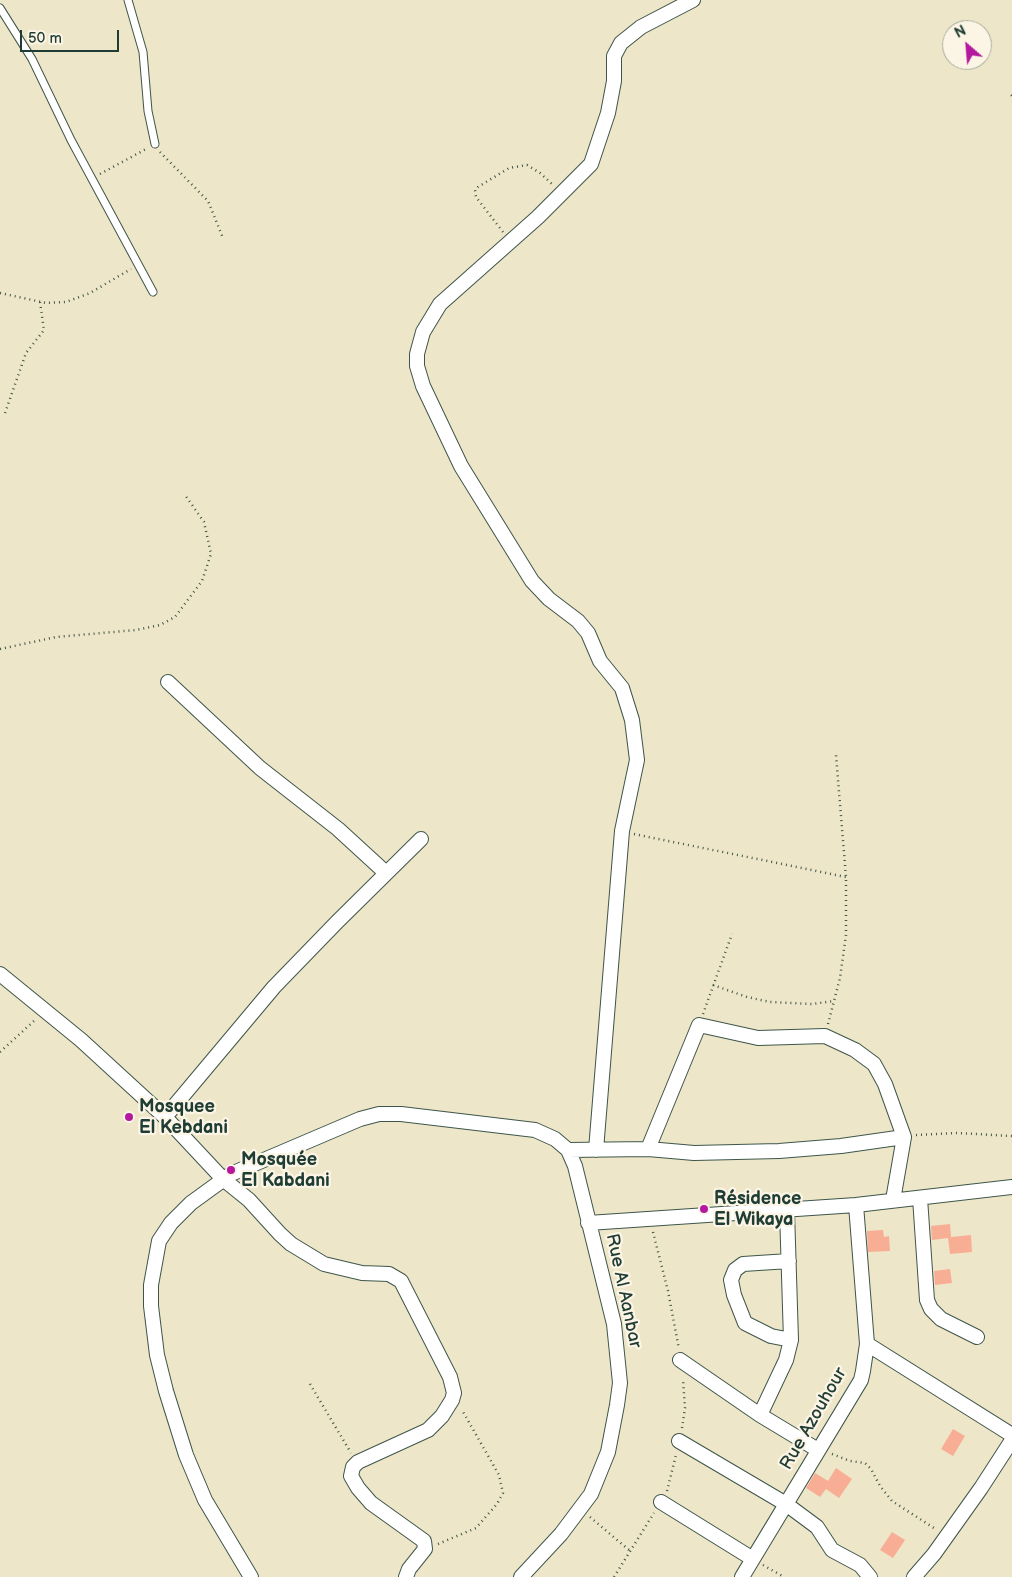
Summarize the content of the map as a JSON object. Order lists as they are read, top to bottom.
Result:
{
  "streets": {
    "street": ["Rue Al Aanbar", "Rue Azouhour"]
  },
  "places": ["Mosquee El Kebdani", "Mosquée El Kabdani", "Résidence El Wikaya"],
  "scale_bar": "50 m",
  "north": "top left"
}
